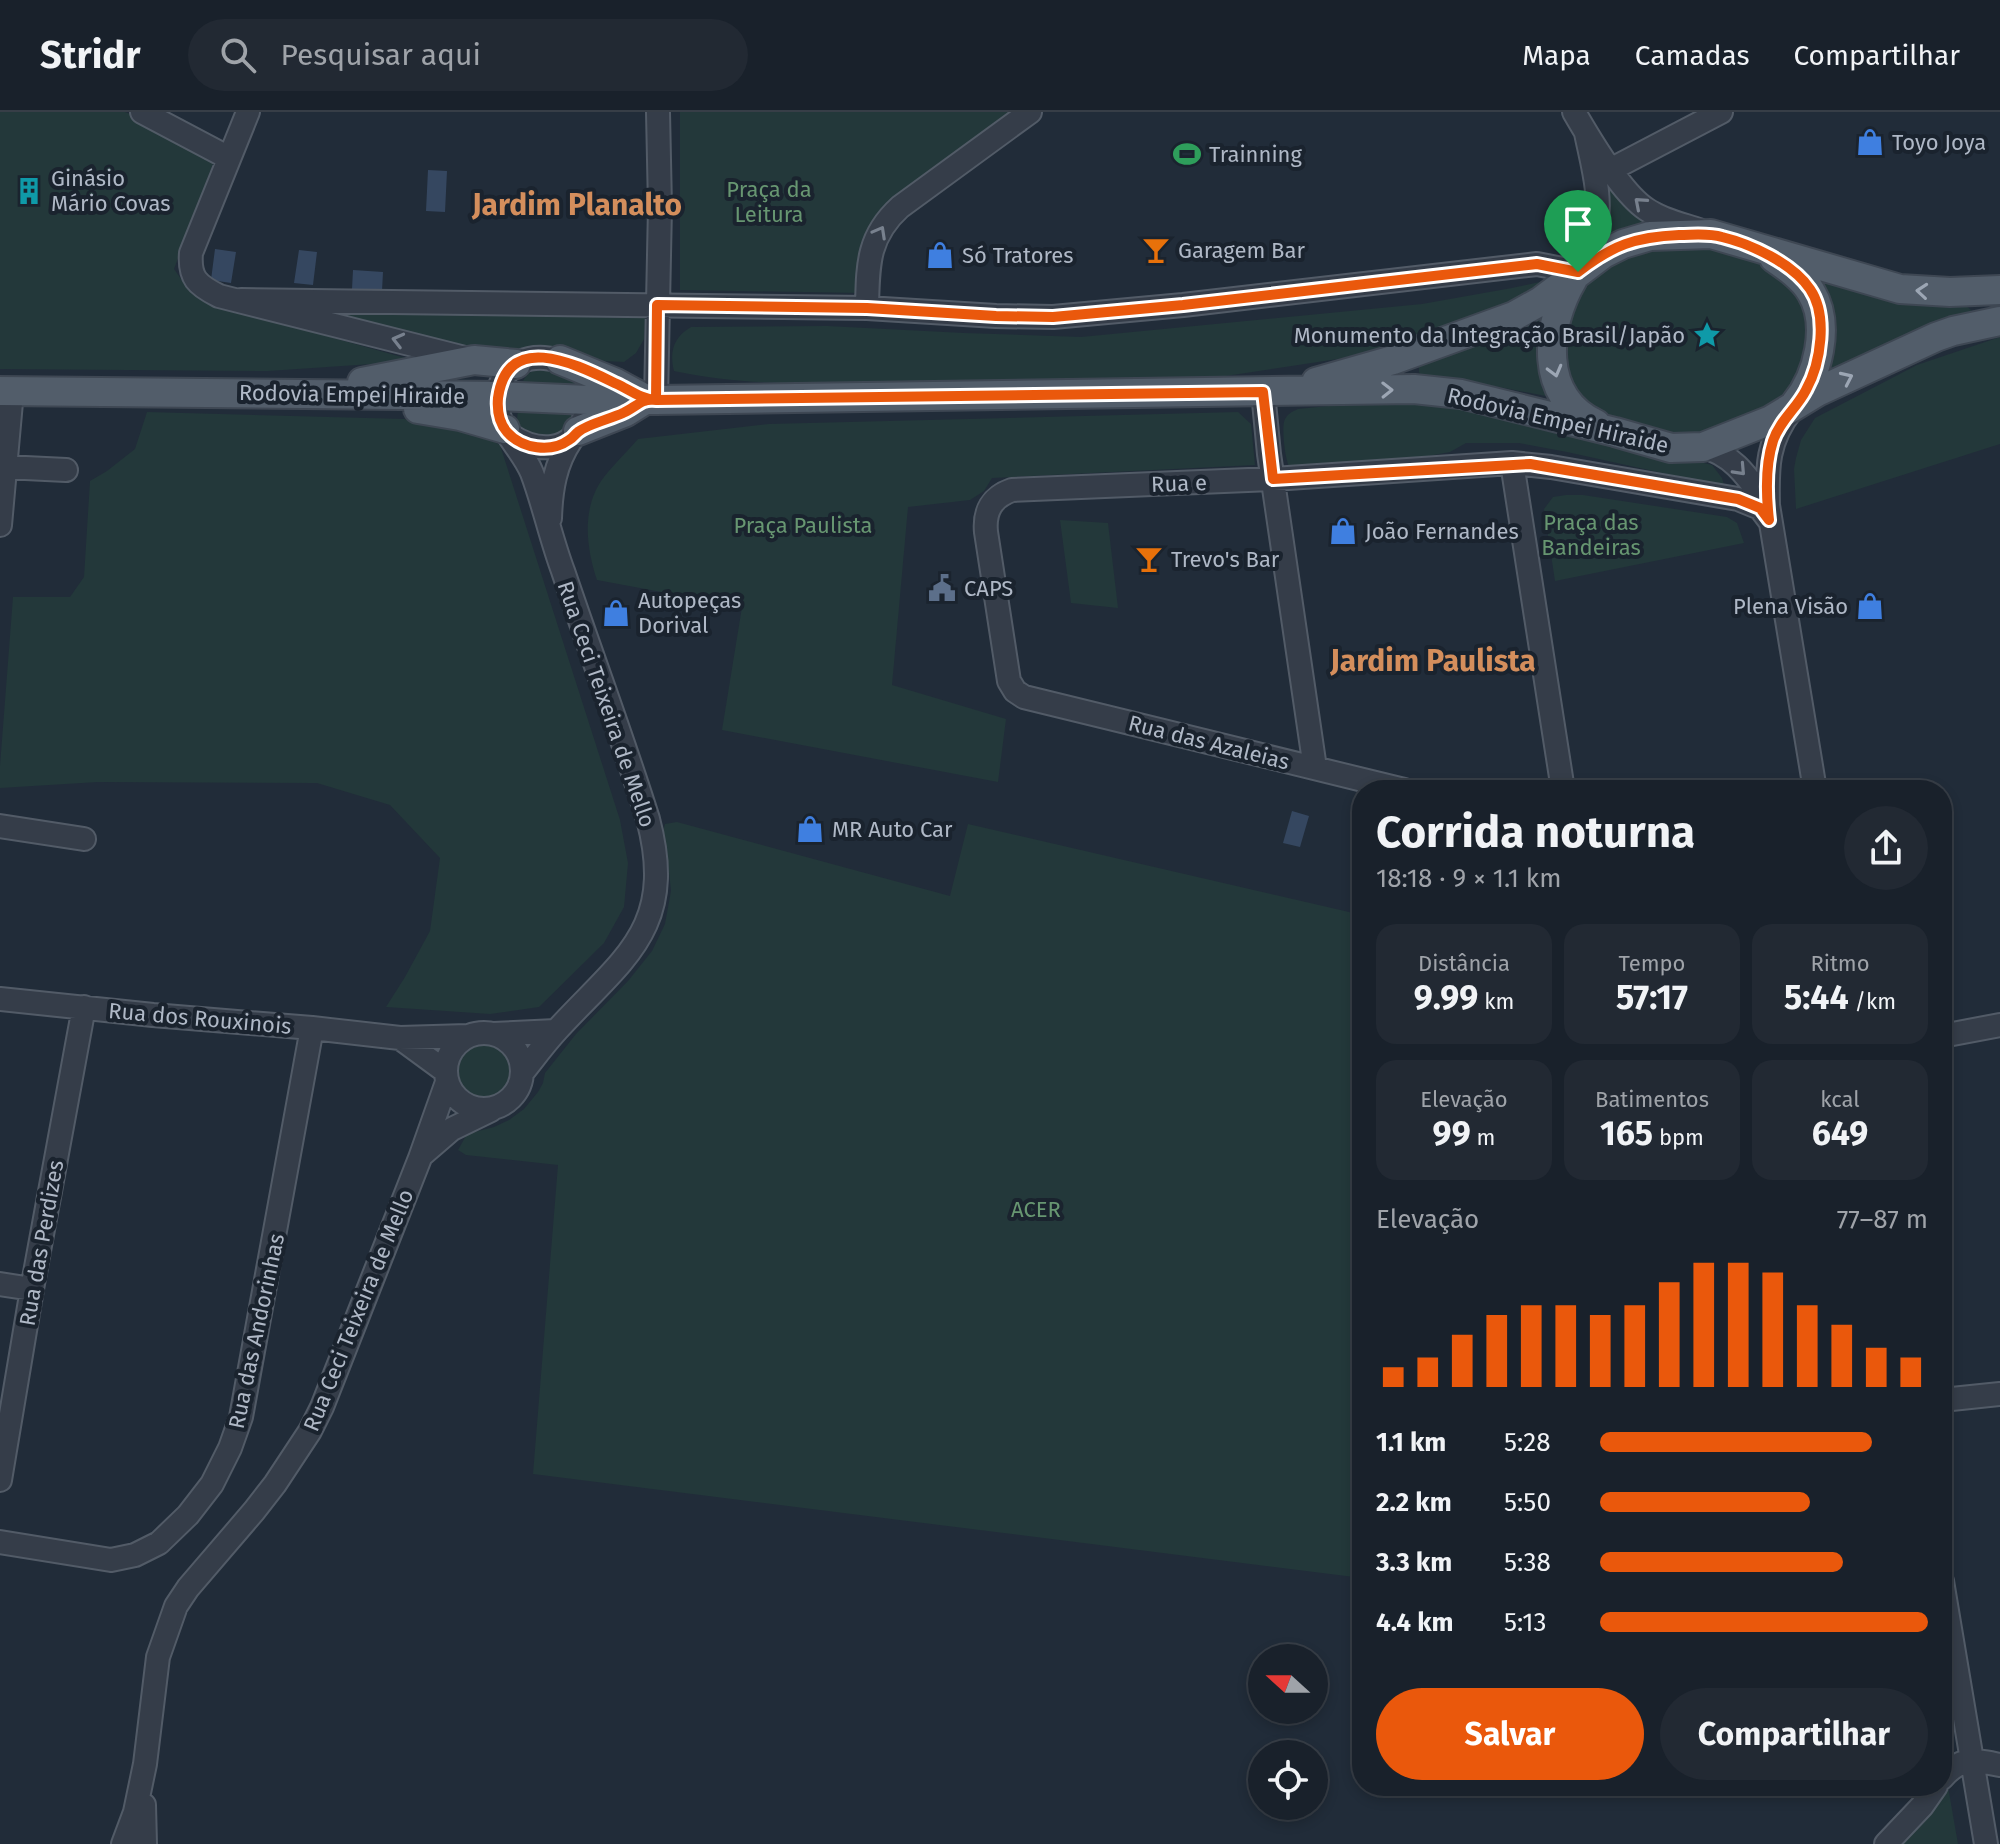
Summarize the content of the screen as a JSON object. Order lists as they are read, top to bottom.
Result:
{
  "streets": {
    "main road": ["Rodovia Empei Hiraide"],
    "street": [
      "Rua e",
      "Rua Ceci Teixeira de Mello",
      "Rua das Azaleias",
      "Rua dos Rouxinois",
      "Rua das Perdizes",
      "Rua das Andorinhas"
    ]
  },
  "crossings": [
    ["Rodovia Empei Hiraide", "Rua Ceci Teixeira de Mello"],
    ["Rua e", "Rua das Azaleias"],
    ["Rua Ceci Teixeira de Mello", "Rua dos Rouxinois"],
    ["Rua dos Rouxinois", "Rua das Perdizes"],
    ["Rua dos Rouxinois", "Rua das Andorinhas"]
  ],
  "districts": ["Jardim Planalto", "Jardim Paulista"],
  "parks": [
    "Praça da Leitura",
    "Praça das Bandeiras",
    "Praça Paulista",
    "ACER"
  ],
  "places": {
    "shop": [
      "Toyo Joya",
      "Só Tratores",
      "João Fernandes",
      "Plena Visão",
      "Autopeças Dorival",
      "MR Auto Car"
    ],
    "sports": ["Trainning"],
    "building": ["Ginásio Mário Covas"],
    "bar": ["Garagem Bar", "Trevo's Bar"],
    "place": ["Monumento da Integração Brasil/Japão"],
    "public building": ["CAPS"]
  },
  "north": "left",
  "page": {
    "header": "Stridr",
    "search": "Pesquisar aqui",
    "nav": ["Mapa", "Camadas", "Compartilhar"],
    "heading": ["Corrida noturna", "18:18 · 9 × 1.1 km"],
    "stats": [
      ["Distância", "9.99 km"],
      ["Tempo", "57:17"],
      ["Ritmo", "5:44 /km"],
      ["Elevação", "99 m"],
      ["Batimentos", "165 bpm"],
      ["kcal", "649"]
    ],
    "chart": ["Elevação", "77–87 m"],
    "list": [
      {
        "name": "1.1 km",
        "note": "5:28"
      },
      {
        "name": "2.2 km",
        "note": "5:50"
      },
      {
        "name": "3.3 km",
        "note": "5:38"
      },
      {
        "name": "4.4 km",
        "note": "5:13"
      }
    ],
    "buttons": ["Salvar", "Compartilhar"]
  }
}
